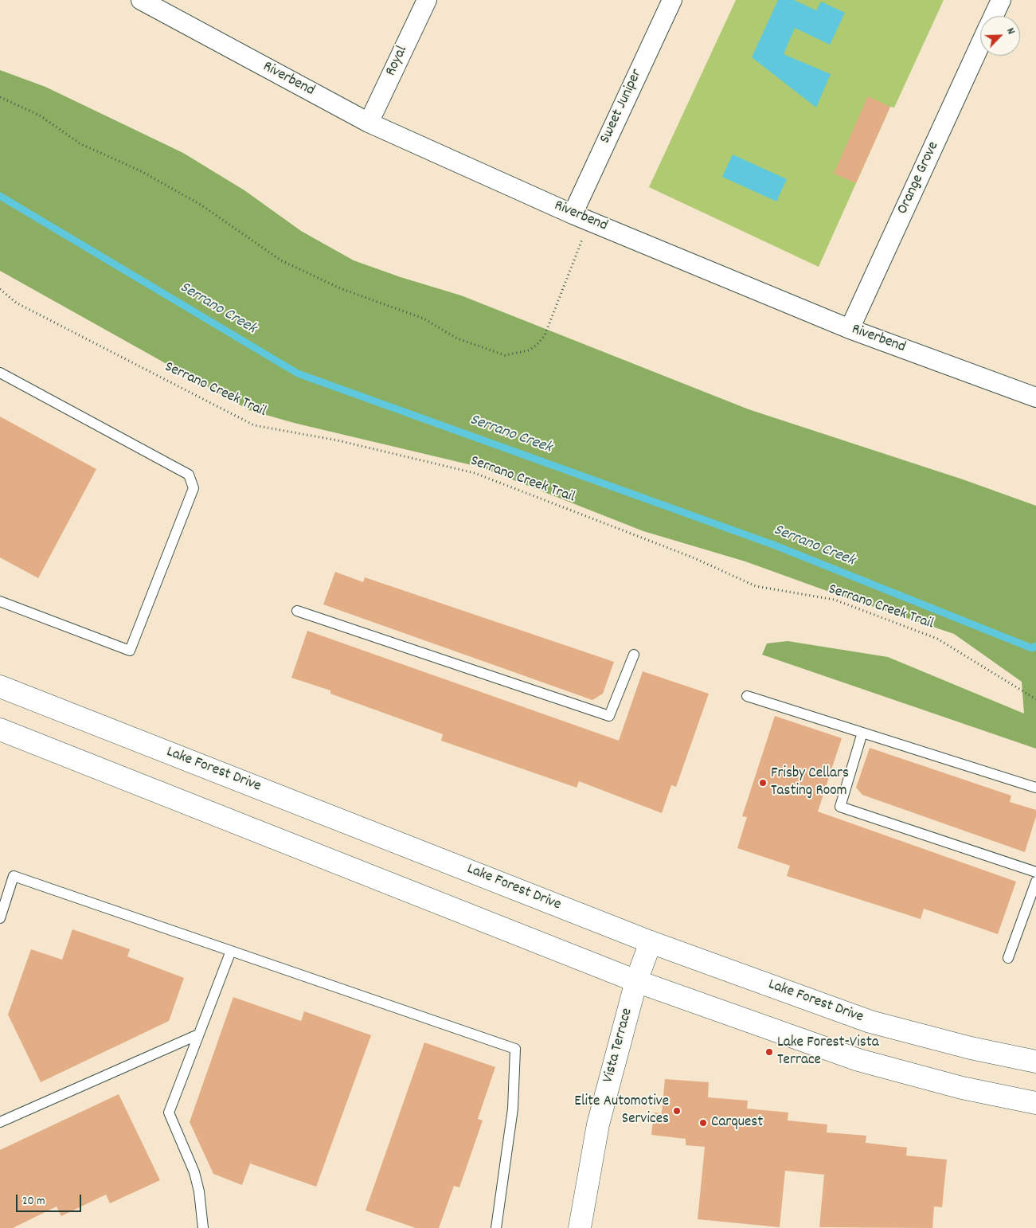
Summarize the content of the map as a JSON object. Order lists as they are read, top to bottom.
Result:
{
  "streets": {
    "main road": ["Lake Forest Drive", "Vista Terrace"],
    "street": [
      "Royal",
      "Riverbend",
      "Sweet Juniper",
      "Orange Grove"
    ],
    "path": ["Serrano Creek Trail"]
  },
  "crossings": [
    ["Royal", "Riverbend"],
    ["Riverbend", "Sweet Juniper"],
    ["Riverbend", "Orange Grove"],
    ["Lake Forest Drive", "Vista Terrace"]
  ],
  "water": ["Serrano Creek"],
  "places": [
    "Frisby Cellars Tasting Room",
    "Lake Forest-Vista Terrace",
    "Elite Automotive Services",
    "Carquest"
  ],
  "scale_bar": "20 m",
  "north": "top right"
}
